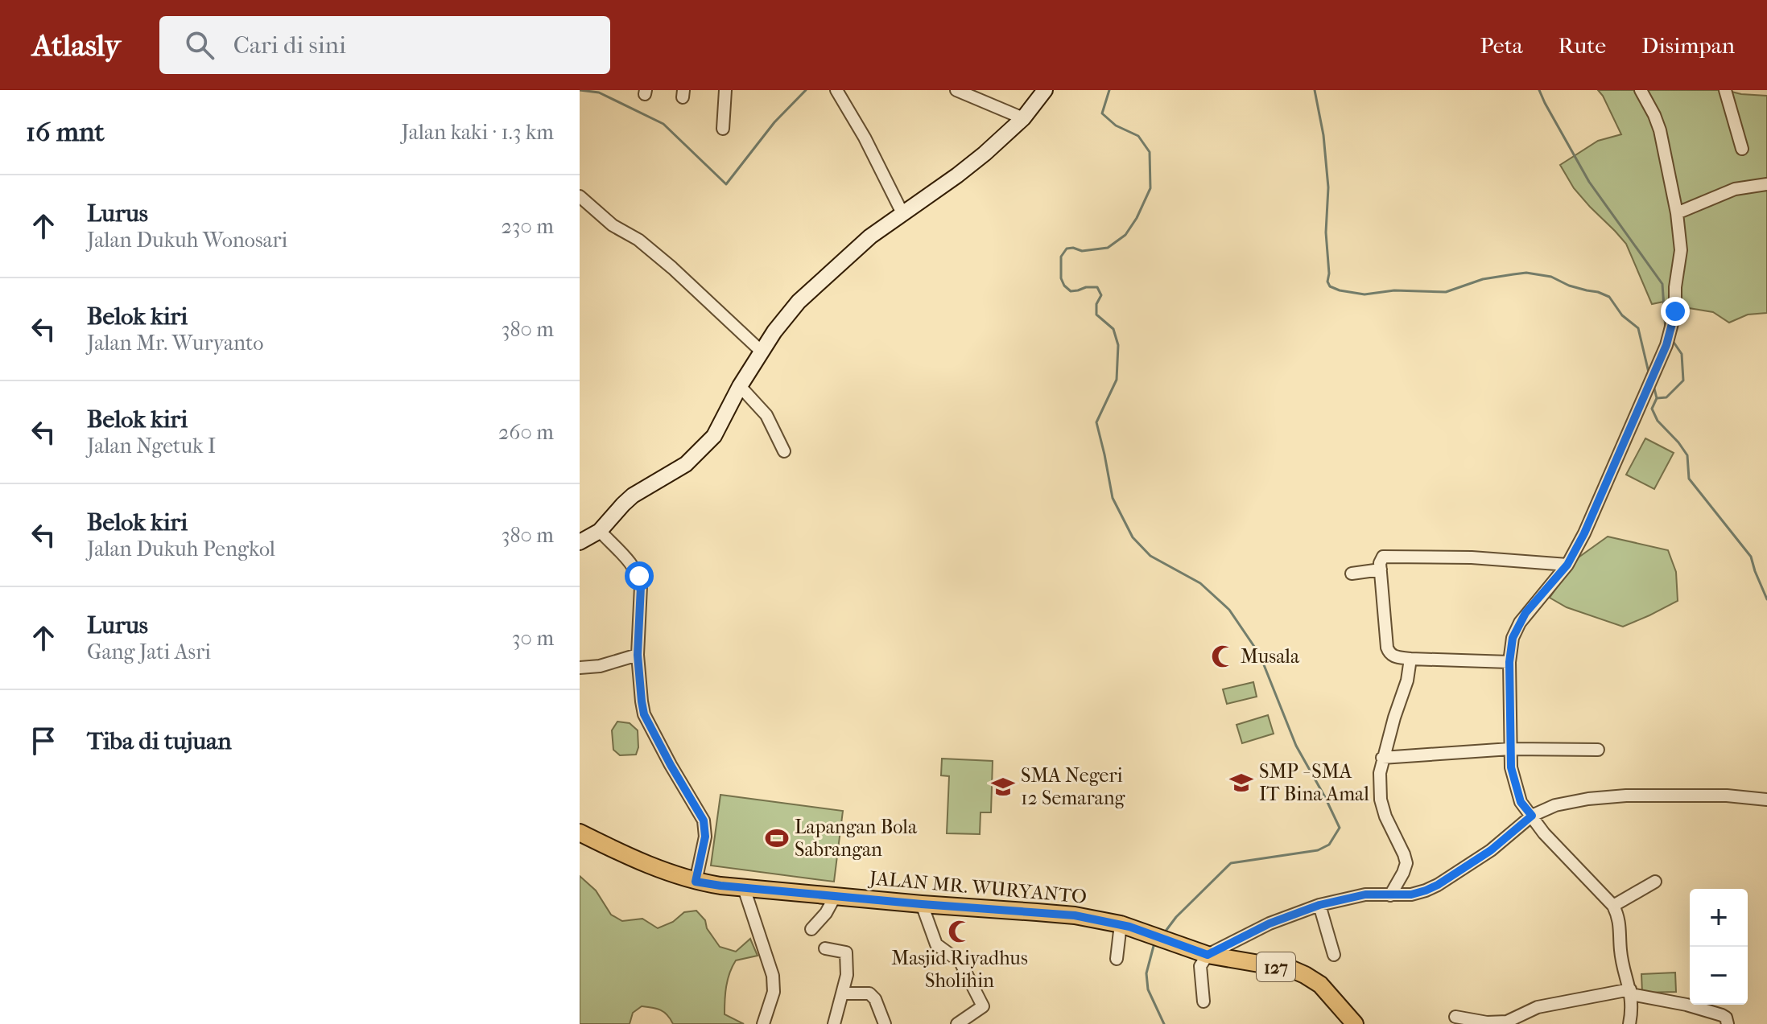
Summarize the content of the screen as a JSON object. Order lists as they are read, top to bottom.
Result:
{
  "streets": {
    "main road": ["JALAN MR. WURYANTO", "127"]
  },
  "places": {
    "mosque": ["Musala", "Masjid Riyadhus Sholihin"],
    "school or university": ["SMP - SMA IT Bina Amal", "SMA Negeri 12 Semarang"],
    "sports": ["Lapangan Bola Sabrangan"]
  },
  "page": {
    "header": "Atlasly",
    "search": "Cari di sini",
    "nav": ["Peta", "Rute", "Disimpan"],
    "heading": ["16 mnt", "Jalan kaki · 1.3 km"],
    "list": [
      ["Lurus", "Jalan Dukuh Wonosari", "230 m"],
      ["Belok kiri", "Jalan Mr. Wuryanto", "380 m"],
      ["Belok kiri", "Jalan Ngetuk I", "260 m"],
      ["Belok kiri", "Jalan Dukuh Pengkol", "380 m"],
      ["Lurus", "Gang Jati Asri", "30 m"],
      "Tiba di tujuan"
    ],
    "map_buttons": ["+", "−"]
  }
}
